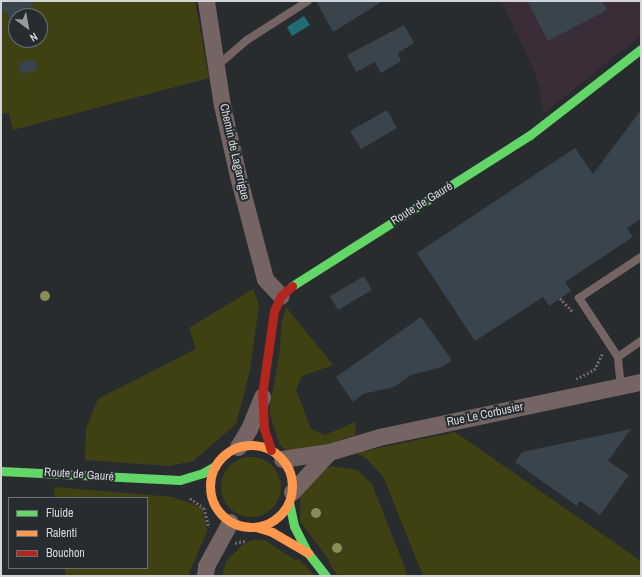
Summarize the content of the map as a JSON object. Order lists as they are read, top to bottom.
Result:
{
  "streets": {
    "street": ["Chemin de Lagarrigue", "Route de Gauré", "Rue Le Corbusier"]
  },
  "crossings": [
    ["Chemin de Lagarrigue", "Route de Gauré"],
    ["Route de Gauré", "Rue Le Corbusier"]
  ],
  "legend": ["Fluide", "Ralenti", "Bouchon"],
  "north": "bottom right"
}
